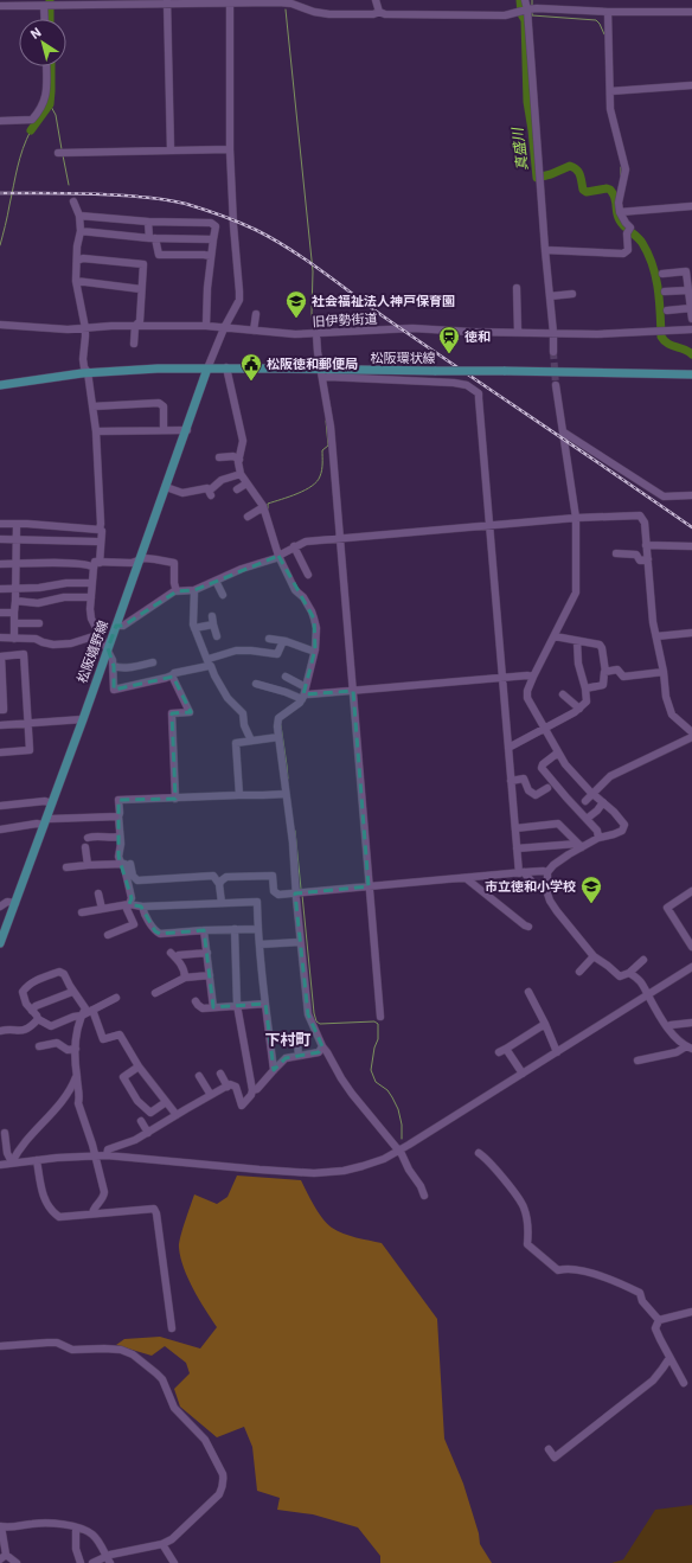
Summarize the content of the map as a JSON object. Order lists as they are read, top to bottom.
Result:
{
  "streets": {
    "main road": ["松阪環状線", "松阪嬉野線"],
    "street": ["旧伊勢街道"]
  },
  "crossings": [
    ["松阪環状線", "松阪嬉野線"]
  ],
  "districts": ["下村町"],
  "water": ["真盛川"],
  "places": {
    "school or university": ["社会福祉法人神戸保育園", "市立徳和小学校"],
    "station": ["徳和"],
    "public building": ["松阪徳和郵便局"]
  },
  "north": "top left"
}
